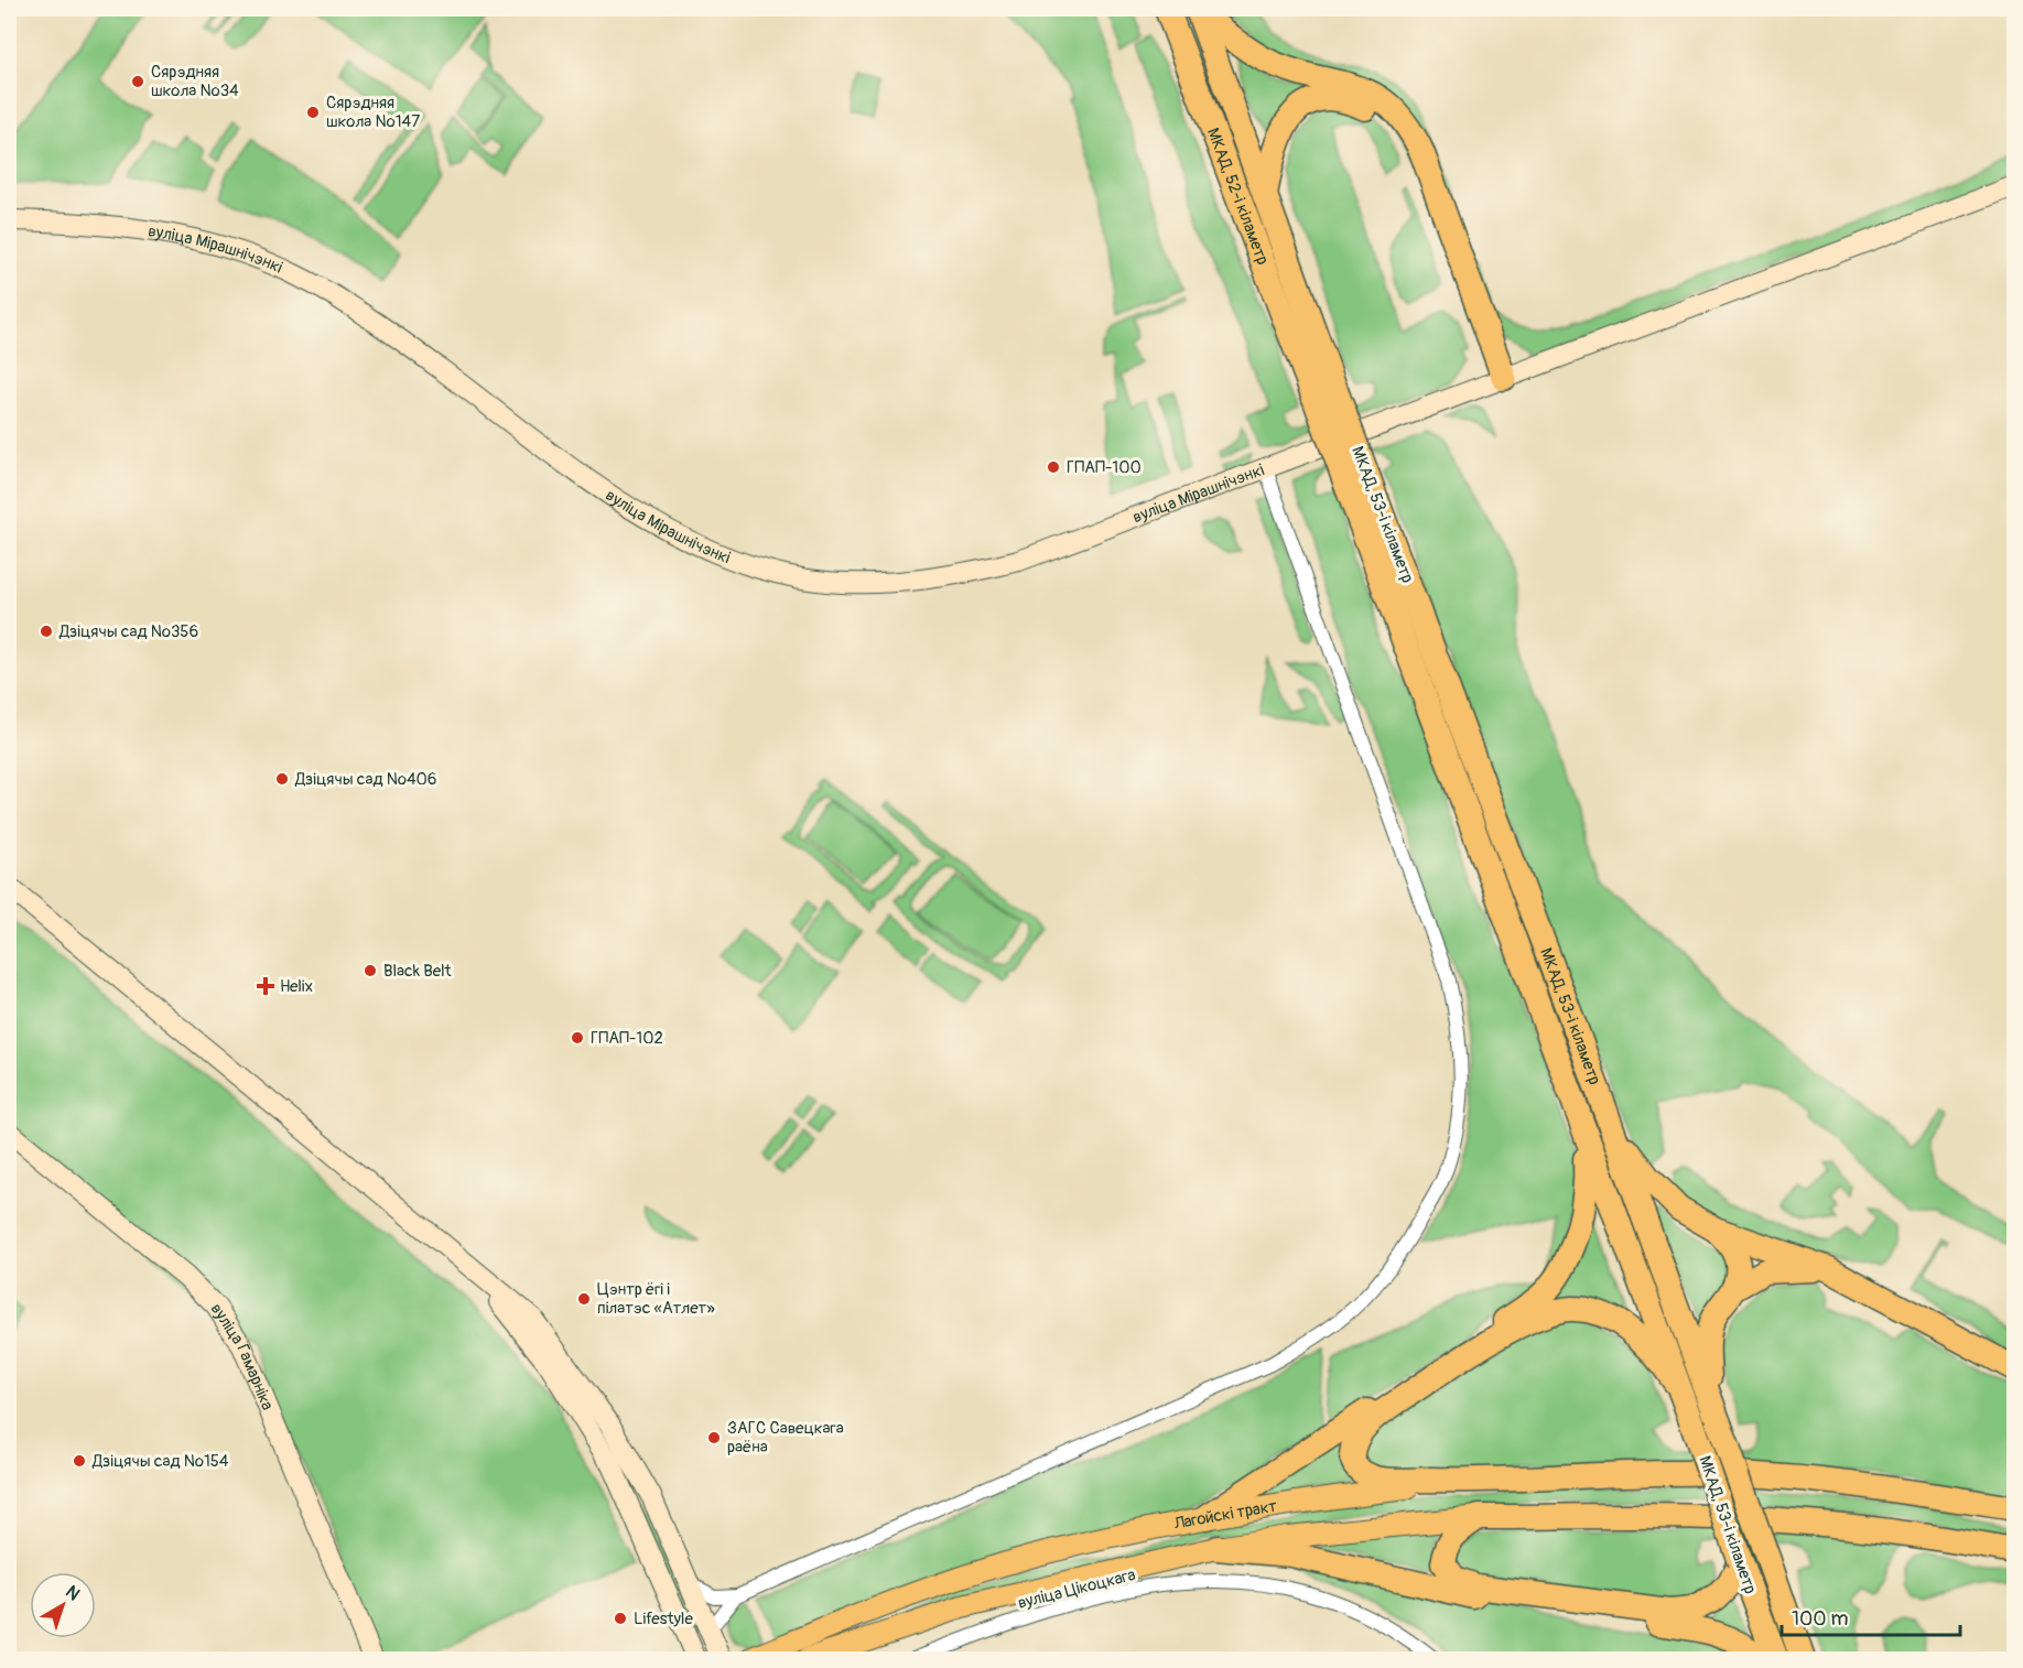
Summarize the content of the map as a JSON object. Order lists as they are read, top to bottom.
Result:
{
  "streets": {
    "highway": ["МКАД, 52-і кіламетр", "МКАД, 53-і кіламетр", "Лагойскі тракт"],
    "main road": ["вуліца Мірашнічэнкі", "вуліца Гамарніка"],
    "street": ["вуліца Цікоцкага"]
  },
  "crossings": [
    ["МКАД, 52-і кіламетр", "МКАД, 53-і кіламетр"]
  ],
  "places": {
    "other": [
      "Сярэдняя школа №34",
      "Сярэдняя школа №147",
      "ГПАП-100",
      "Дзіцячы сад №356",
      "Дзіцячы сад №406",
      "Black Belt",
      "ГПАП-102",
      "Цэнтр ёгі і пілатэс «Атлет»",
      "ЗАГС Савецкага раёна",
      "Дзіцячы сад №154",
      "Lifestyle"
    ],
    "health": ["Helix"]
  },
  "scale_bar": "100 m",
  "north": "top right"
}
